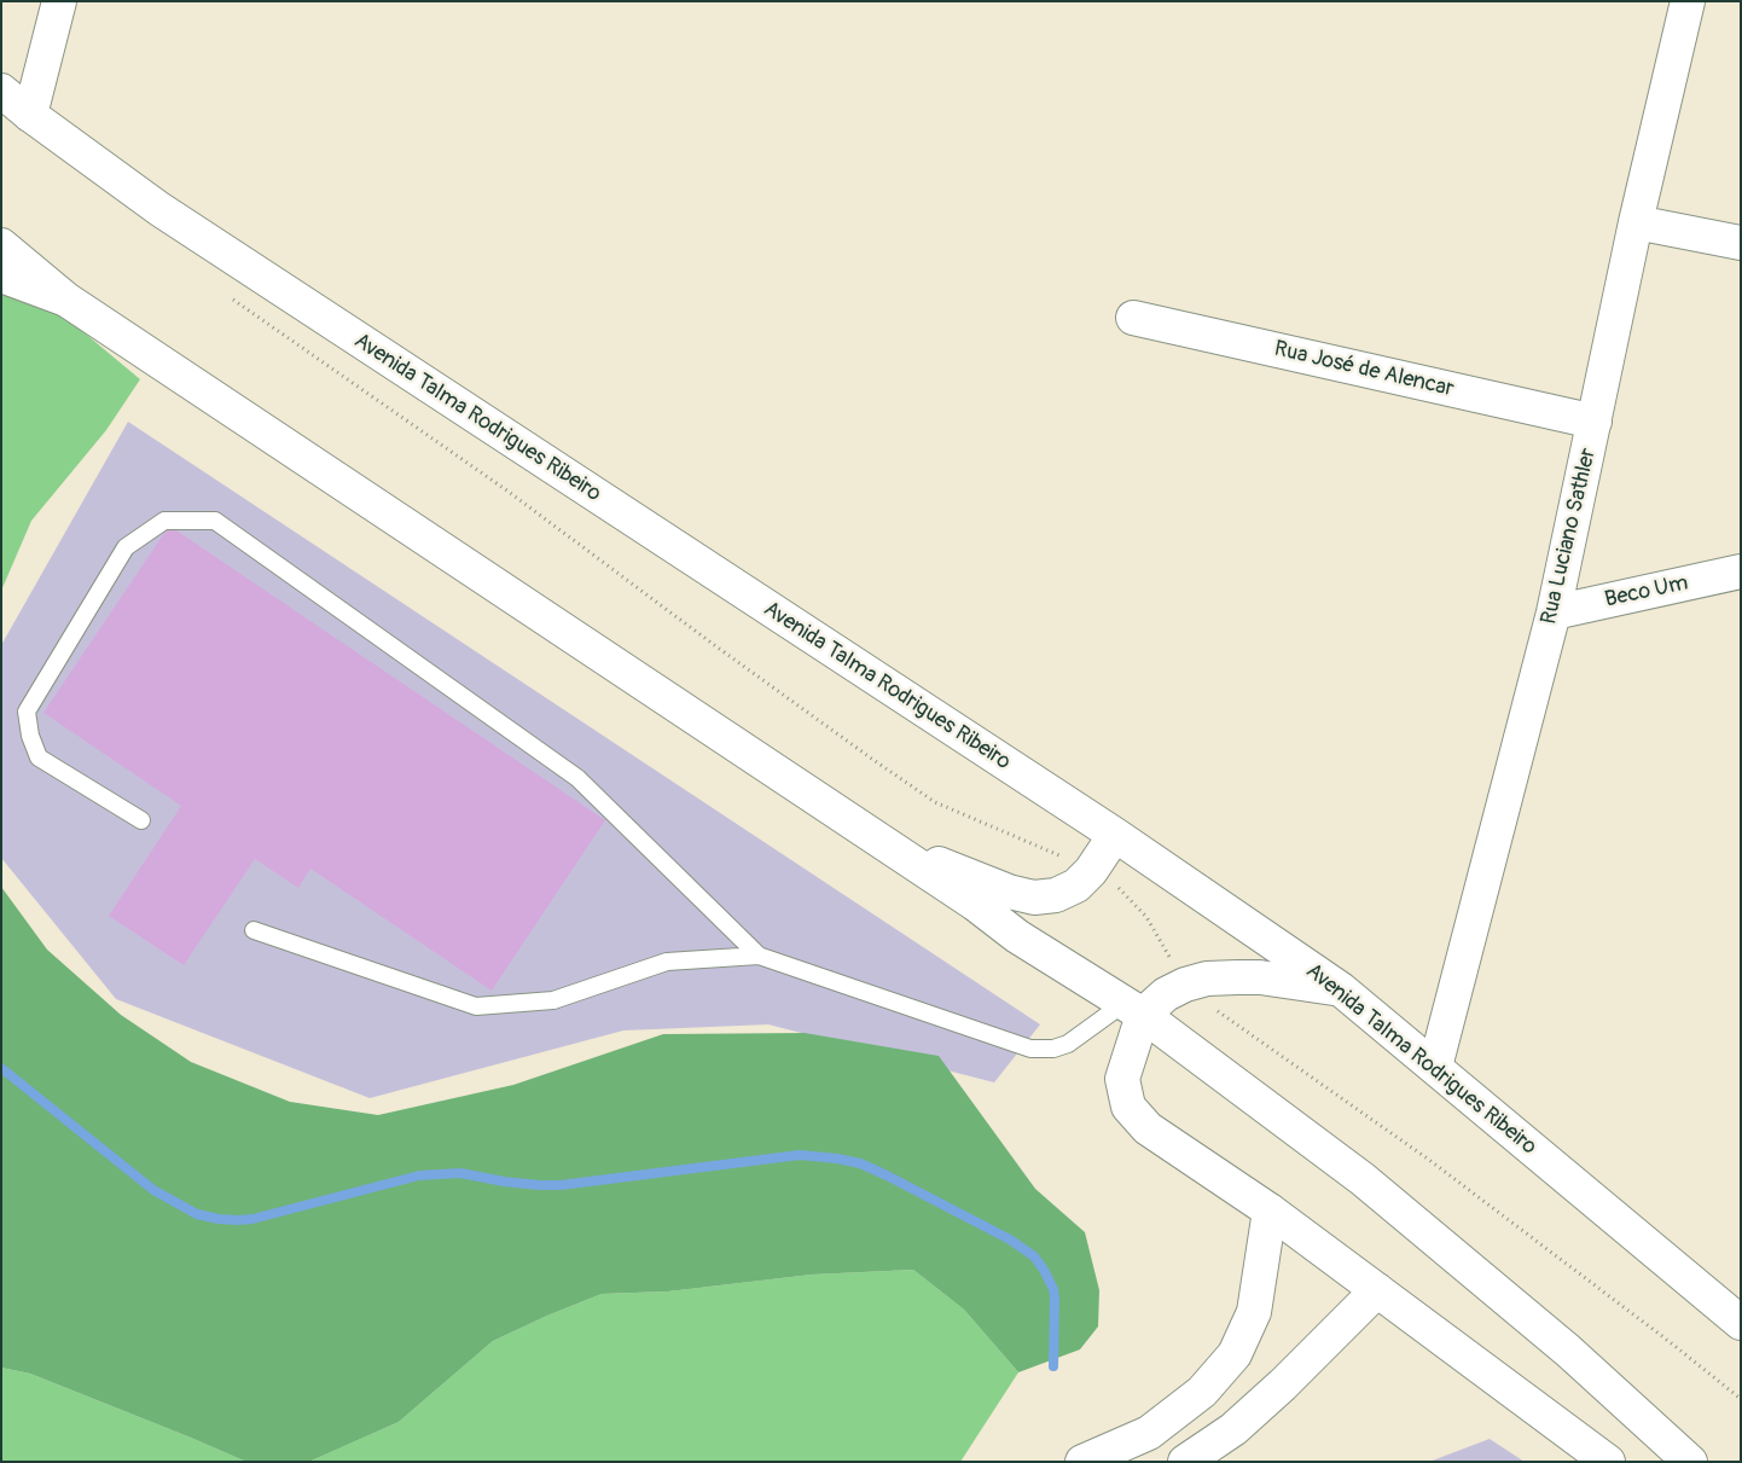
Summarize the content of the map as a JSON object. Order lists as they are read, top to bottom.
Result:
{
  "streets": {
    "main road": [
      "Rua José de Alencar",
      "Avenida Talma Rodrigues Ribeiro",
      "Rua Luciano Sathler",
      "Beco Um"
    ]
  },
  "crossings": [
    ["Rua José de Alencar", "Rua Luciano Sathler"],
    ["Avenida Talma Rodrigues Ribeiro", "Rua Luciano Sathler"],
    ["Rua Luciano Sathler", "Beco Um"]
  ]
}
